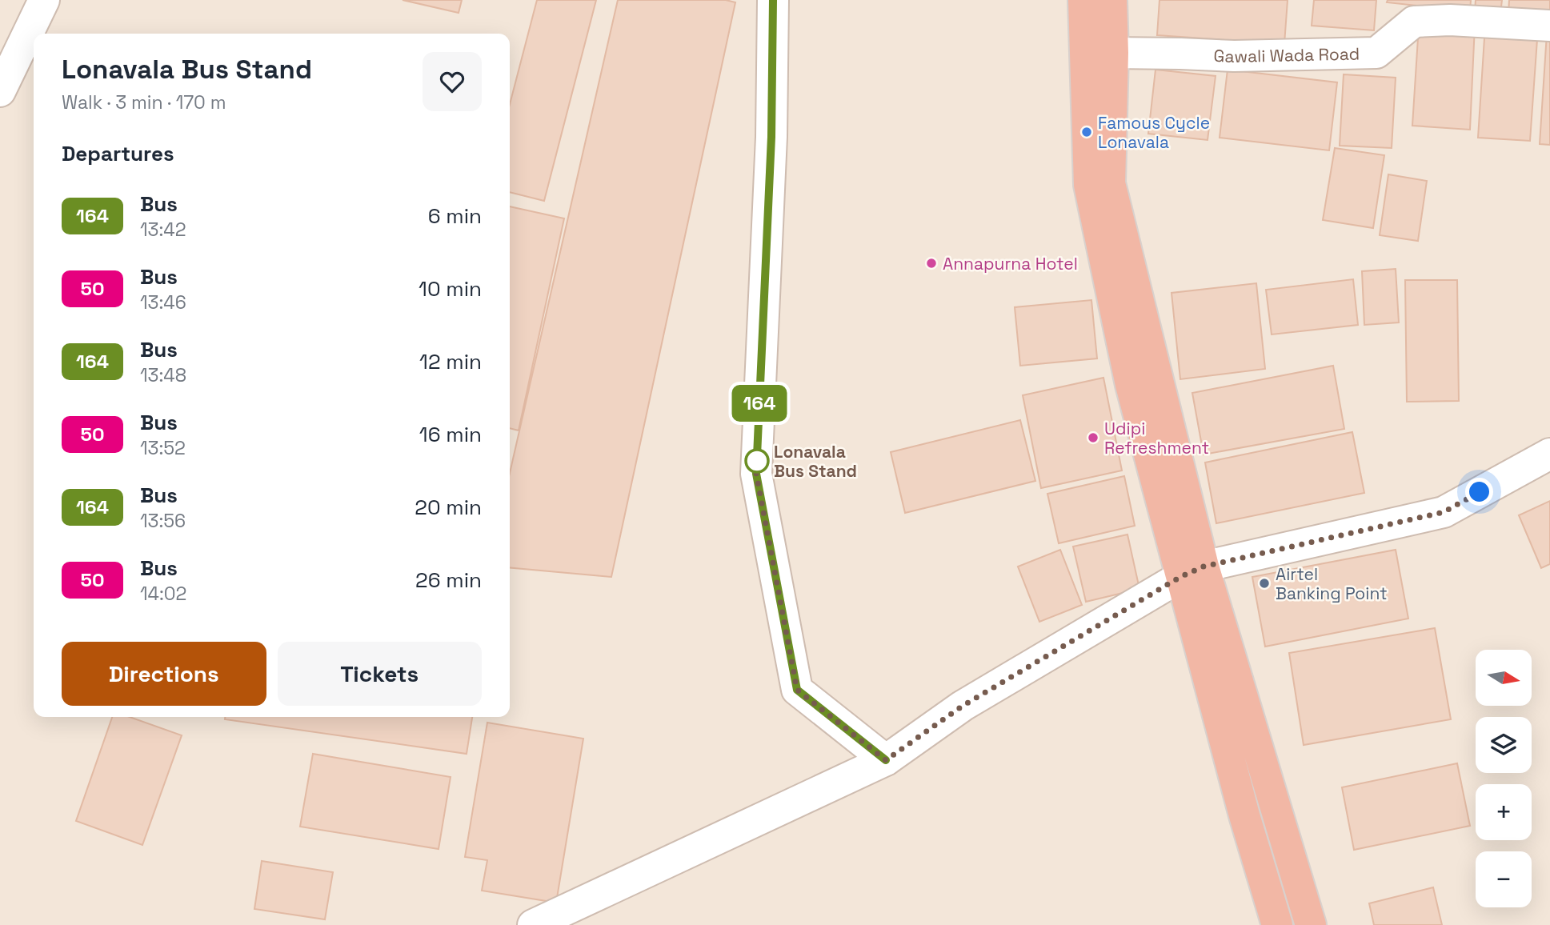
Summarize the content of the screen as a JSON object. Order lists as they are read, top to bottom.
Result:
{
  "streets": {
    "street": ["Gawali Wada Road"]
  },
  "places": [
    "Famous Cycle Lonavala",
    "Annapurna Hotel",
    "Udipi Refreshment",
    "Lonavala Bus Stand",
    "Airtel Banking Point"
  ],
  "lines": ["bus line 164"],
  "north": "right",
  "page": {
    "on_map": "164",
    "heading": [
      ["Lonavala Bus Stand", "Walk · 3 min · 170 m"],
      "Departures"
    ],
    "list": [
      {
        "mark": "164",
        "name": "Bus",
        "note": "13:42",
        "value": "6 min"
      },
      {
        "mark": "50",
        "name": "Bus",
        "note": "13:46",
        "value": "10 min"
      },
      {
        "mark": "164",
        "name": "Bus",
        "note": "13:48",
        "value": "12 min"
      },
      {
        "mark": "50",
        "name": "Bus",
        "note": "13:52",
        "value": "16 min"
      },
      {
        "mark": "164",
        "name": "Bus",
        "note": "13:56",
        "value": "20 min"
      },
      {
        "mark": "50",
        "name": "Bus",
        "note": "14:02",
        "value": "26 min"
      }
    ],
    "buttons": ["Directions", "Tickets"],
    "map_buttons": ["+", "−"]
  }
}
